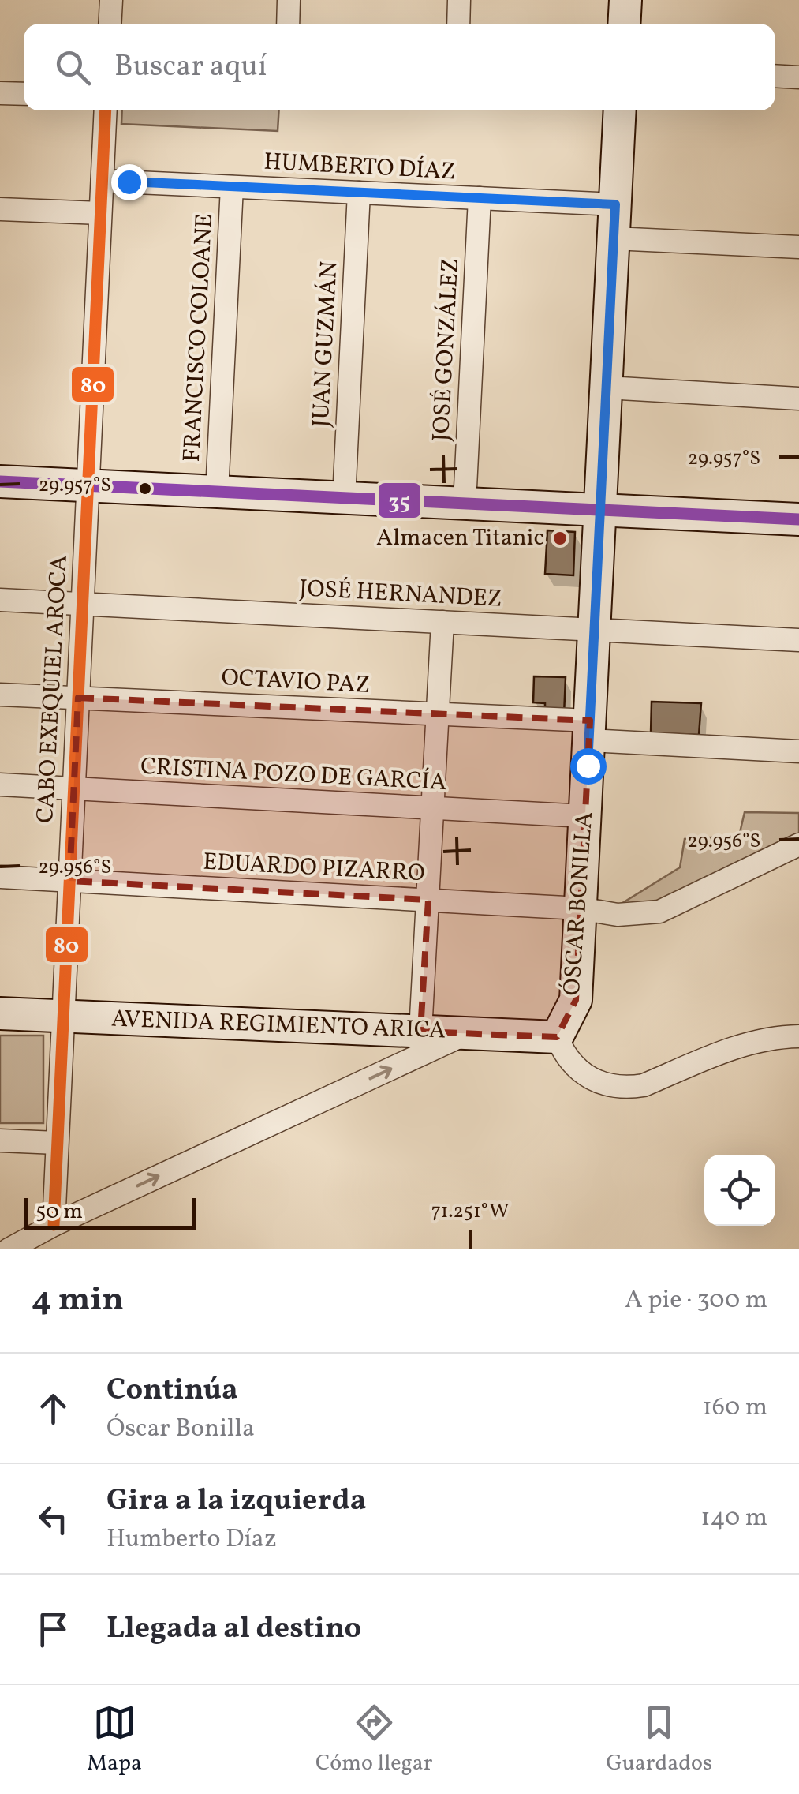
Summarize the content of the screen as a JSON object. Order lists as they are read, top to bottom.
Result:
{
  "streets": {
    "street": [
      "HUMBERTO DÍAZ",
      "FRANCISCO COLOANE",
      "JUAN GUZMÁN",
      "JOSÉ GONZÁLEZ",
      "JOSÉ HERNANDEZ",
      "OCTAVIO PAZ",
      "CABO EXEQUIEL AROCA",
      "CRISTINA POZO DE GARCÍA",
      "EDUARDO PIZARRO",
      "ÓSCAR BONILLA",
      "AVENIDA REGIMIENTO ARICA"
    ]
  },
  "crossings": [
    ["HUMBERTO DÍAZ", "FRANCISCO COLOANE"],
    ["HUMBERTO DÍAZ", "JUAN GUZMÁN"],
    ["HUMBERTO DÍAZ", "JOSÉ GONZÁLEZ"],
    ["HUMBERTO DÍAZ", "CABO EXEQUIEL AROCA"],
    ["HUMBERTO DÍAZ", "ÓSCAR BONILLA"],
    ["JOSÉ HERNANDEZ", "CABO EXEQUIEL AROCA"],
    ["JOSÉ HERNANDEZ", "ÓSCAR BONILLA"],
    ["OCTAVIO PAZ", "CABO EXEQUIEL AROCA"],
    ["OCTAVIO PAZ", "ÓSCAR BONILLA"],
    ["CABO EXEQUIEL AROCA", "CRISTINA POZO DE GARCÍA"],
    ["CABO EXEQUIEL AROCA", "EDUARDO PIZARRO"],
    ["CABO EXEQUIEL AROCA", "AVENIDA REGIMIENTO ARICA"],
    ["CRISTINA POZO DE GARCÍA", "ÓSCAR BONILLA"],
    ["EDUARDO PIZARRO", "ÓSCAR BONILLA"],
    ["ÓSCAR BONILLA", "AVENIDA REGIMIENTO ARICA"]
  ],
  "places": ["Almacen Titanic"],
  "lines": ["transit line 80", "transit line 35"],
  "scale_bar": "50 m",
  "page": {
    "search": "Buscar aquí",
    "scale": "50 m",
    "heading": ["4 min", "A pie · 300 m"],
    "list": [
      ["Continúa", "Óscar Bonilla", "160 m"],
      ["Gira a la izquierda", "Humberto Díaz", "140 m"],
      "Llegada al destino"
    ],
    "nav": ["Mapa", "Cómo llegar", "Guardados"]
  },
  "coordinates": ["29.957°S", "29.956°S", "71.251°W"]
}
